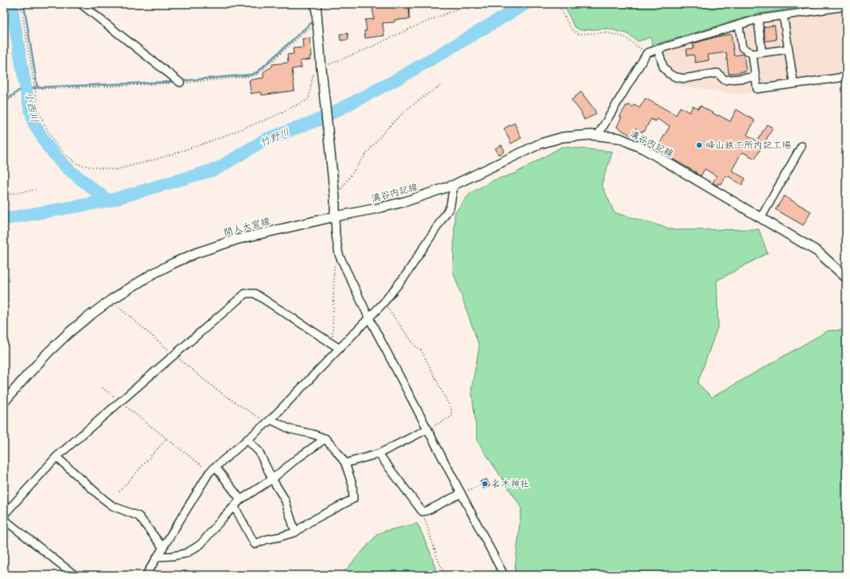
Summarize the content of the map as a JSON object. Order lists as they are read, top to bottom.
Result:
{
  "streets": {
    "main road": ["溝谷内記線", "間人大宮線"]
  },
  "crossings": [
    ["溝谷内記線", "間人大宮線"]
  ],
  "water": ["小西川", "竹野川"],
  "places": ["峰山鉄工所内記工場", "名木神社"]
}
